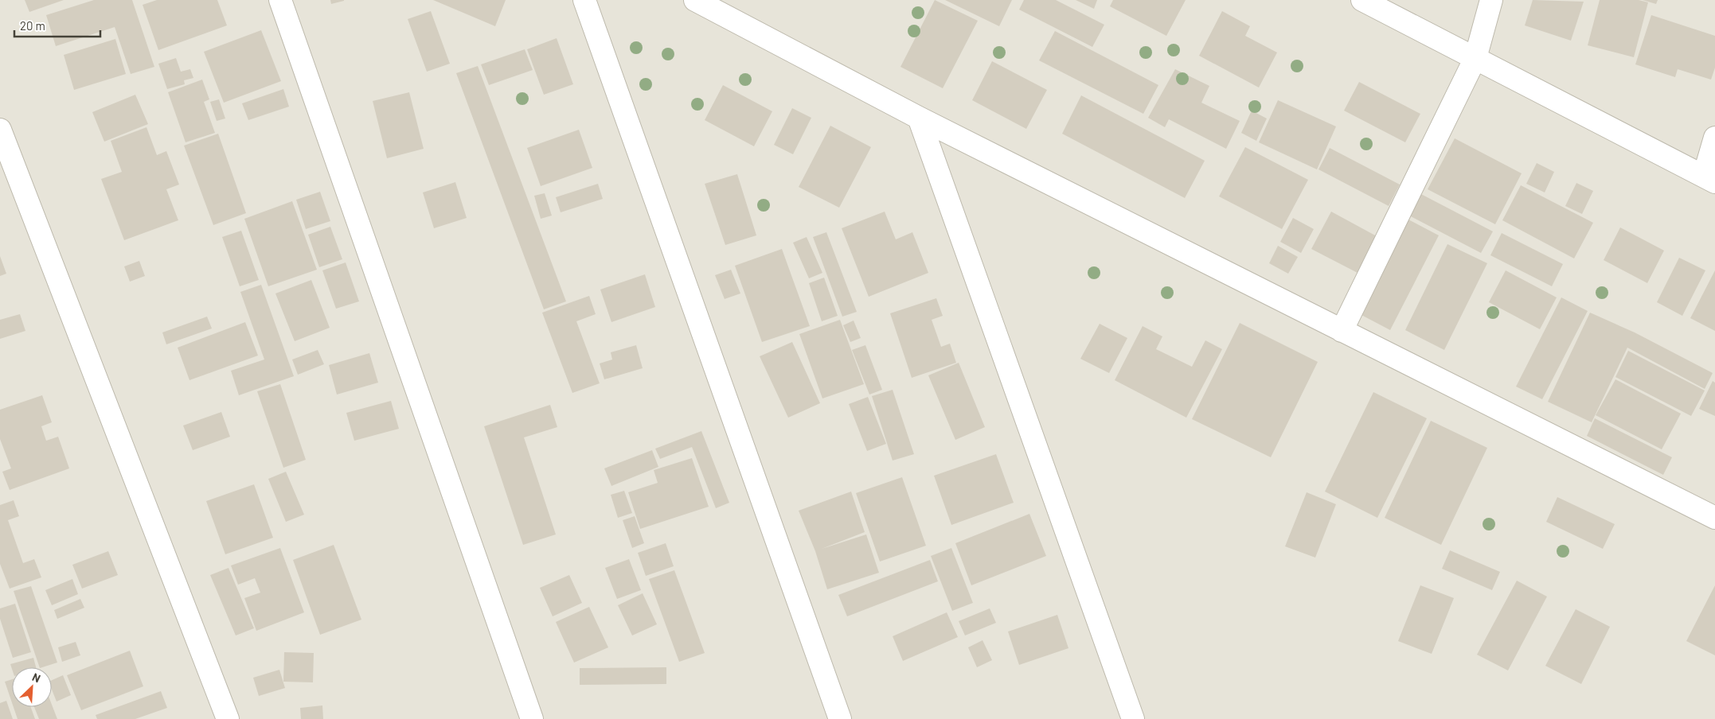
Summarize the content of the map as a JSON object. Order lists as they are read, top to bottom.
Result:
{
  "scale_bar": "20 m",
  "north": "top right"
}
